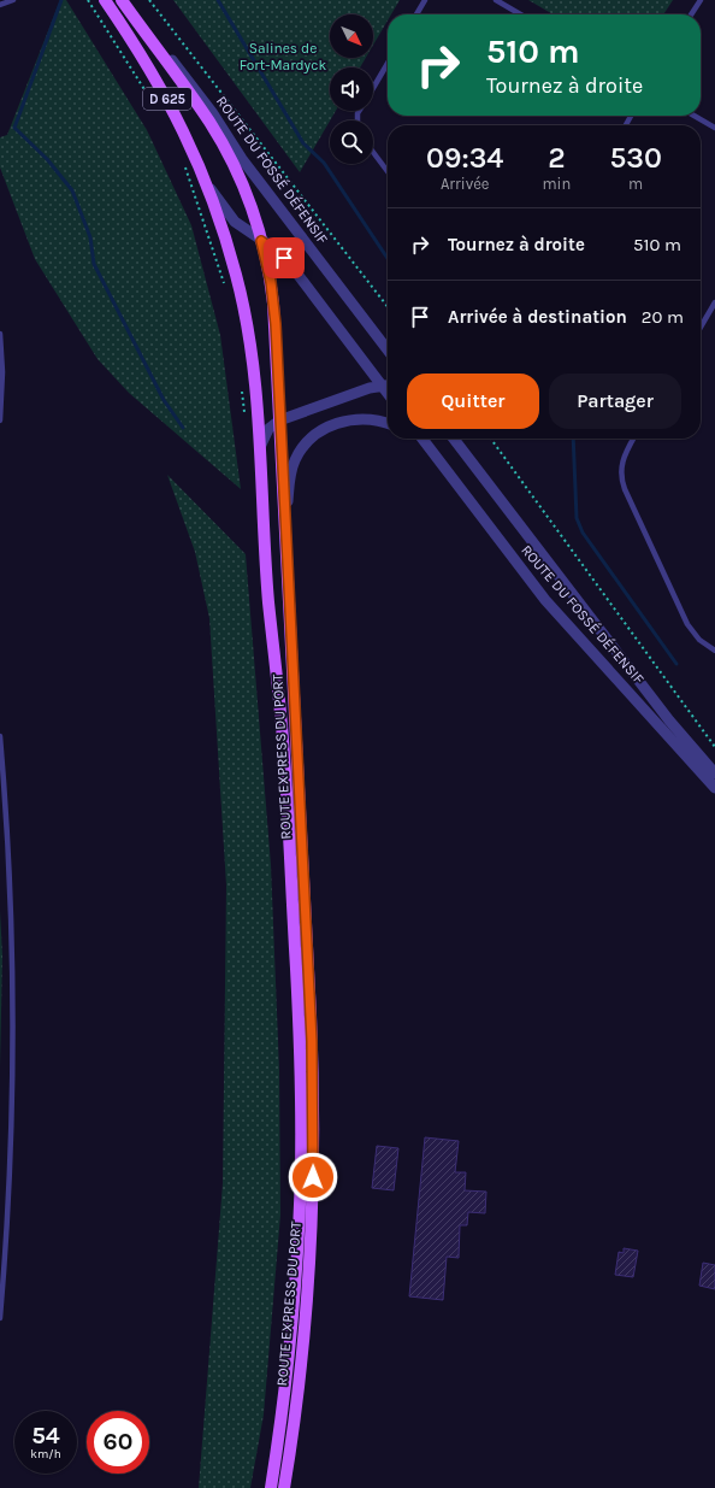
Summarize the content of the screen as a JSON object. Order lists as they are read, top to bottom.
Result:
{
  "streets": {
    "main road": ["D 625", "ROUTE DU FOSSÉ DÉFENSIF", "ROUTE EXPRESS DU PORT"]
  },
  "crossings": [
    ["D 625", "ROUTE EXPRESS DU PORT"],
    ["ROUTE DU FOSSÉ DÉFENSIF", "ROUTE EXPRESS DU PORT"]
  ],
  "parks": ["Salines de Fort-Mardyck"],
  "north": "bottom right",
  "page": {
    "turn": ["510 m", "Tournez à droite"],
    "eta": [
      "09:34",
      "Arrivée",
      "2",
      "min",
      "530",
      "m"
    ],
    "list": [
      {
        "name": "Tournez à droite",
        "value": "510 m"
      },
      {
        "name": "Arrivée à destination",
        "value": "20 m"
      }
    ],
    "buttons": ["Quitter", "Partager"],
    "speed": "54 km/h",
    "limit": "60"
  }
}
